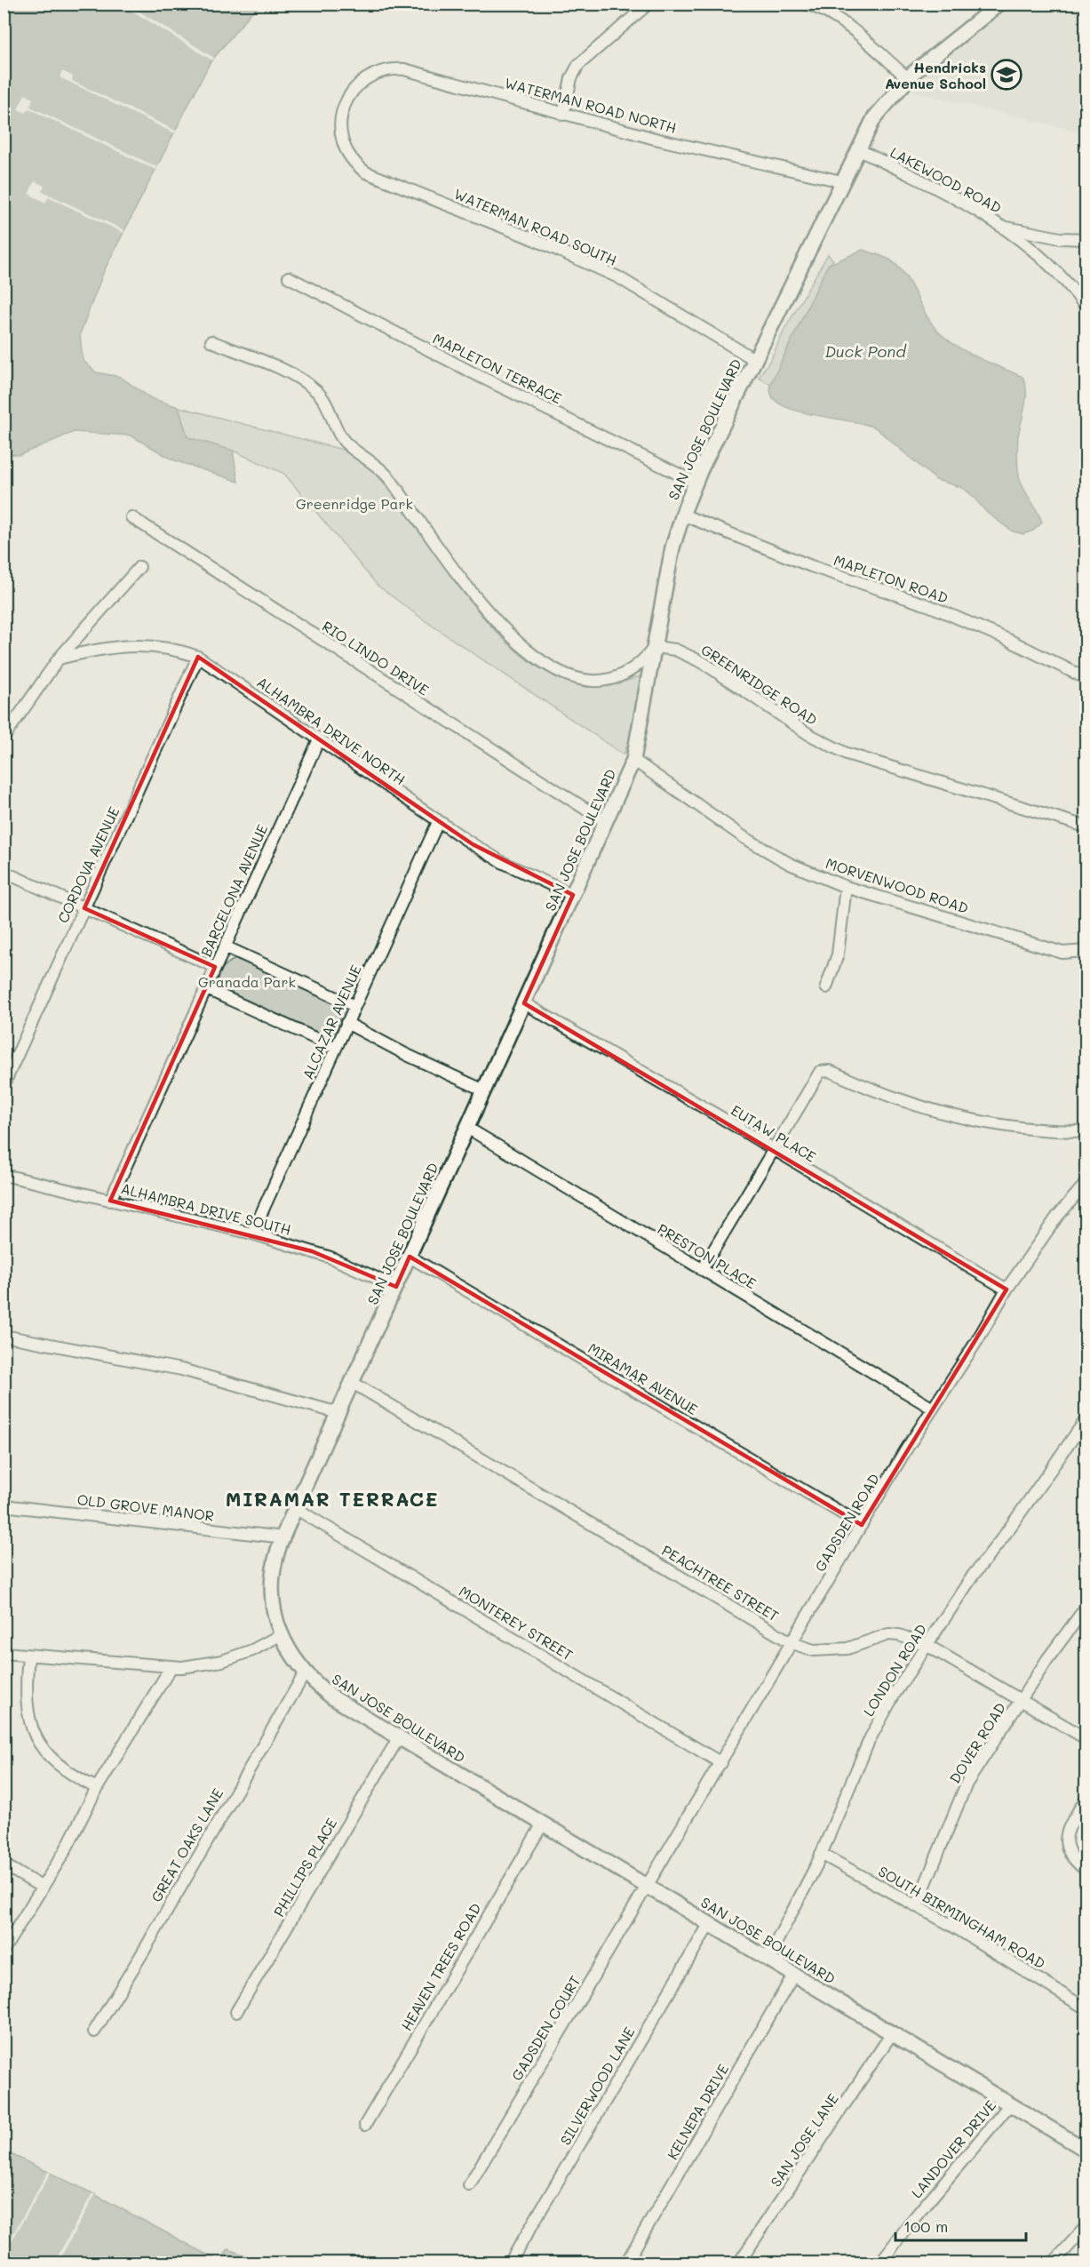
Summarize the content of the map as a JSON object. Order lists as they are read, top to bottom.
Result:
{
  "streets": {
    "street": [
      "WATERMAN ROAD NORTH",
      "LAKEWOOD ROAD",
      "WATERMAN ROAD SOUTH",
      "MAPLETON TERRACE",
      "SAN JOSE BOULEVARD",
      "MAPLETON ROAD",
      "RIO LINDO DRIVE",
      "GREENRIDGE ROAD",
      "ALHAMBRA DRIVE NORTH",
      "CORDOVA AVENUE",
      "MORVENWOOD ROAD",
      "BARCELONA AVENUE",
      "ALCAZAR AVENUE",
      "EUTAW PLACE",
      "ALHAMBRA DRIVE SOUTH",
      "PRESTON PLACE",
      "MIRAMAR AVENUE",
      "OLD GROVE MANOR",
      "GADSDEN ROAD",
      "PEACHTREE STREET",
      "MONTEREY STREET",
      "LONDON ROAD",
      "DOVER ROAD",
      "GREAT OAKS LANE",
      "PHILLIPS PLACE",
      "SOUTH BIRMINGHAM ROAD",
      "HEAVEN TREES ROAD",
      "GADSDEN COURT",
      "SILVERWOOD LANE",
      "KELNEPA DRIVE",
      "SAN JOSE LANE",
      "LANDOVER DRIVE"
    ]
  },
  "crossings": [
    ["WATERMAN ROAD NORTH", "WATERMAN ROAD SOUTH"],
    ["WATERMAN ROAD NORTH", "SAN JOSE BOULEVARD"],
    ["LAKEWOOD ROAD", "SAN JOSE BOULEVARD"],
    ["WATERMAN ROAD SOUTH", "SAN JOSE BOULEVARD"],
    ["MAPLETON TERRACE", "SAN JOSE BOULEVARD"],
    ["SAN JOSE BOULEVARD", "MAPLETON ROAD"],
    ["SAN JOSE BOULEVARD", "RIO LINDO DRIVE"],
    ["SAN JOSE BOULEVARD", "GREENRIDGE ROAD"],
    ["SAN JOSE BOULEVARD", "ALHAMBRA DRIVE NORTH"],
    ["SAN JOSE BOULEVARD", "MORVENWOOD ROAD"],
    ["SAN JOSE BOULEVARD", "EUTAW PLACE"],
    ["SAN JOSE BOULEVARD", "ALHAMBRA DRIVE SOUTH"],
    ["SAN JOSE BOULEVARD", "PRESTON PLACE"],
    ["SAN JOSE BOULEVARD", "MIRAMAR AVENUE"],
    ["SAN JOSE BOULEVARD", "OLD GROVE MANOR"],
    ["SAN JOSE BOULEVARD", "GADSDEN ROAD"],
    ["SAN JOSE BOULEVARD", "PEACHTREE STREET"],
    ["SAN JOSE BOULEVARD", "MONTEREY STREET"],
    ["SAN JOSE BOULEVARD", "LONDON ROAD"],
    ["SAN JOSE BOULEVARD", "GREAT OAKS LANE"],
    ["SAN JOSE BOULEVARD", "PHILLIPS PLACE"],
    ["SAN JOSE BOULEVARD", "HEAVEN TREES ROAD"],
    ["SAN JOSE BOULEVARD", "GADSDEN COURT"],
    ["SAN JOSE BOULEVARD", "SILVERWOOD LANE"],
    ["SAN JOSE BOULEVARD", "KELNEPA DRIVE"],
    ["SAN JOSE BOULEVARD", "SAN JOSE LANE"],
    ["SAN JOSE BOULEVARD", "LANDOVER DRIVE"],
    ["ALHAMBRA DRIVE NORTH", "CORDOVA AVENUE"],
    ["ALHAMBRA DRIVE NORTH", "BARCELONA AVENUE"],
    ["ALHAMBRA DRIVE NORTH", "ALCAZAR AVENUE"],
    ["BARCELONA AVENUE", "ALHAMBRA DRIVE SOUTH"],
    ["ALCAZAR AVENUE", "ALHAMBRA DRIVE SOUTH"],
    ["EUTAW PLACE", "GADSDEN ROAD"],
    ["PRESTON PLACE", "GADSDEN ROAD"],
    ["MIRAMAR AVENUE", "GADSDEN ROAD"],
    ["GADSDEN ROAD", "PEACHTREE STREET"],
    ["GADSDEN ROAD", "MONTEREY STREET"],
    ["GADSDEN ROAD", "GADSDEN COURT"],
    ["PEACHTREE STREET", "LONDON ROAD"],
    ["PEACHTREE STREET", "DOVER ROAD"],
    ["LONDON ROAD", "SOUTH BIRMINGHAM ROAD"],
    ["DOVER ROAD", "SOUTH BIRMINGHAM ROAD"]
  ],
  "districts": ["MIRAMAR TERRACE"],
  "water": ["Duck Pond"],
  "parks": ["Greenridge Park", "Granada Park"],
  "places": {
    "school or university": ["Hendricks Avenue School"]
  },
  "scale_bar": "100 m"
}
